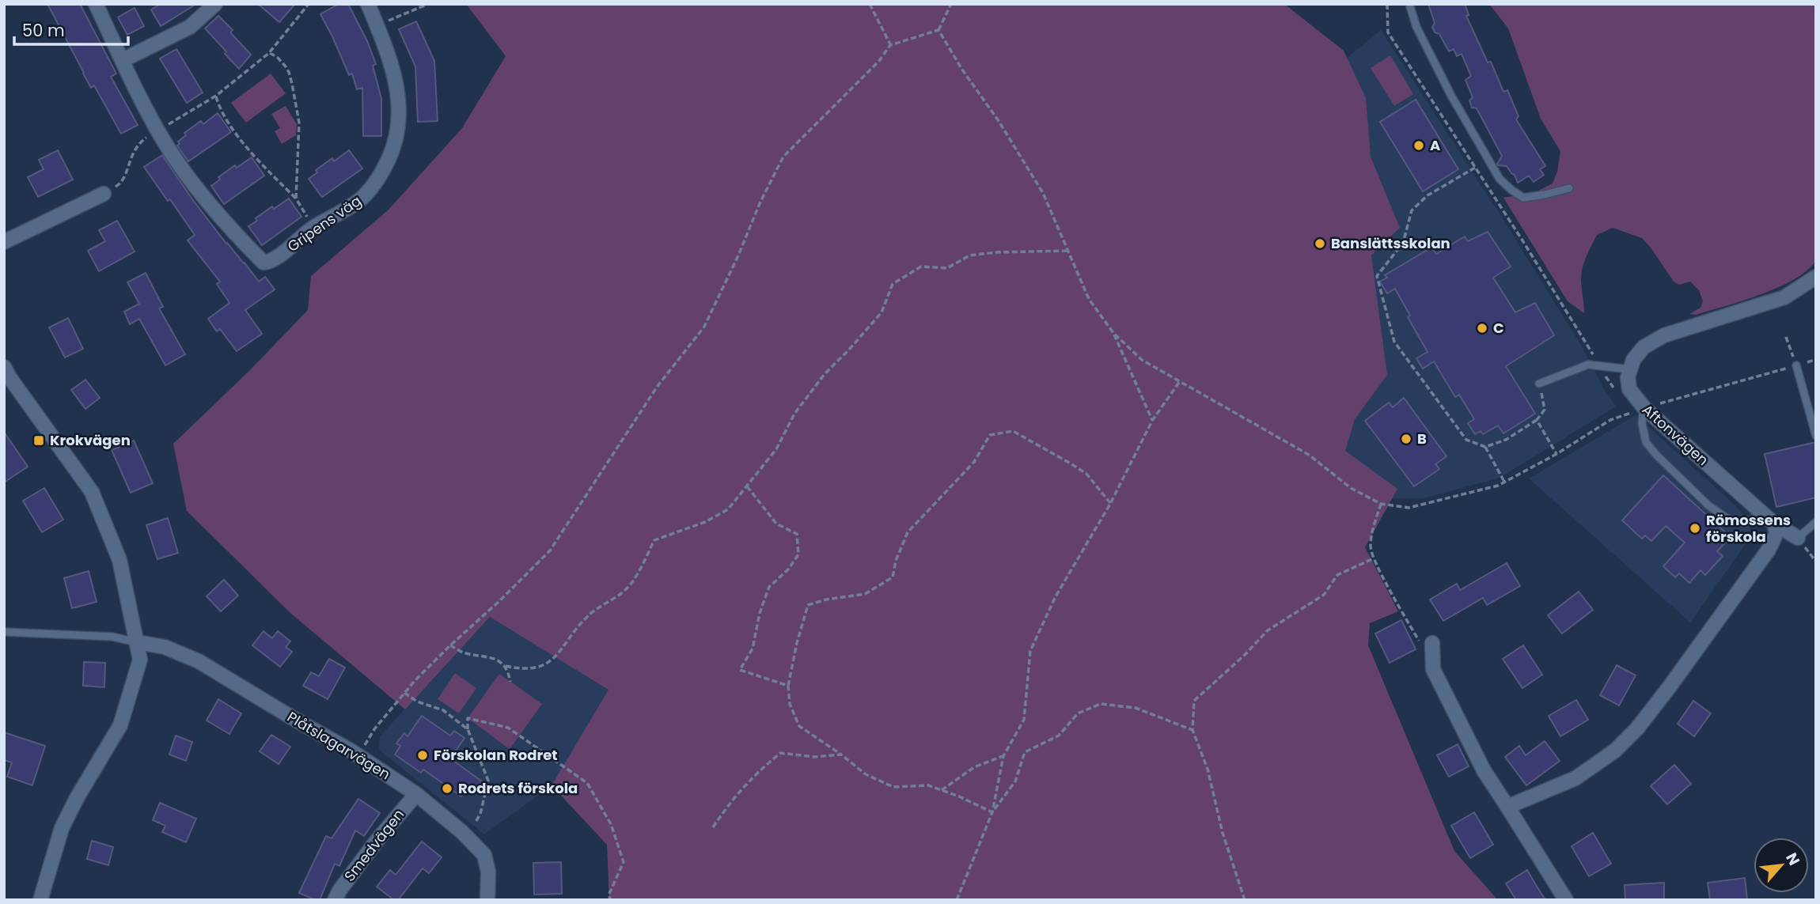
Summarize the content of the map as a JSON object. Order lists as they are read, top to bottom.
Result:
{
  "streets": {
    "street": [
      "Gripens väg",
      "Aftonvägen",
      "Plåtslagarvägen",
      "Smedvägen"
    ]
  },
  "crossings": [
    ["Plåtslagarvägen", "Smedvägen"]
  ],
  "places": {
    "other": [
      "A",
      "Banslättsskolan",
      "C",
      "B",
      "Römossens förskola",
      "Förskolan Rodret",
      "Rodrets förskola"
    ],
    "transit": ["Krokvägen"]
  },
  "scale_bar": "50 m",
  "north": "top right"
}
